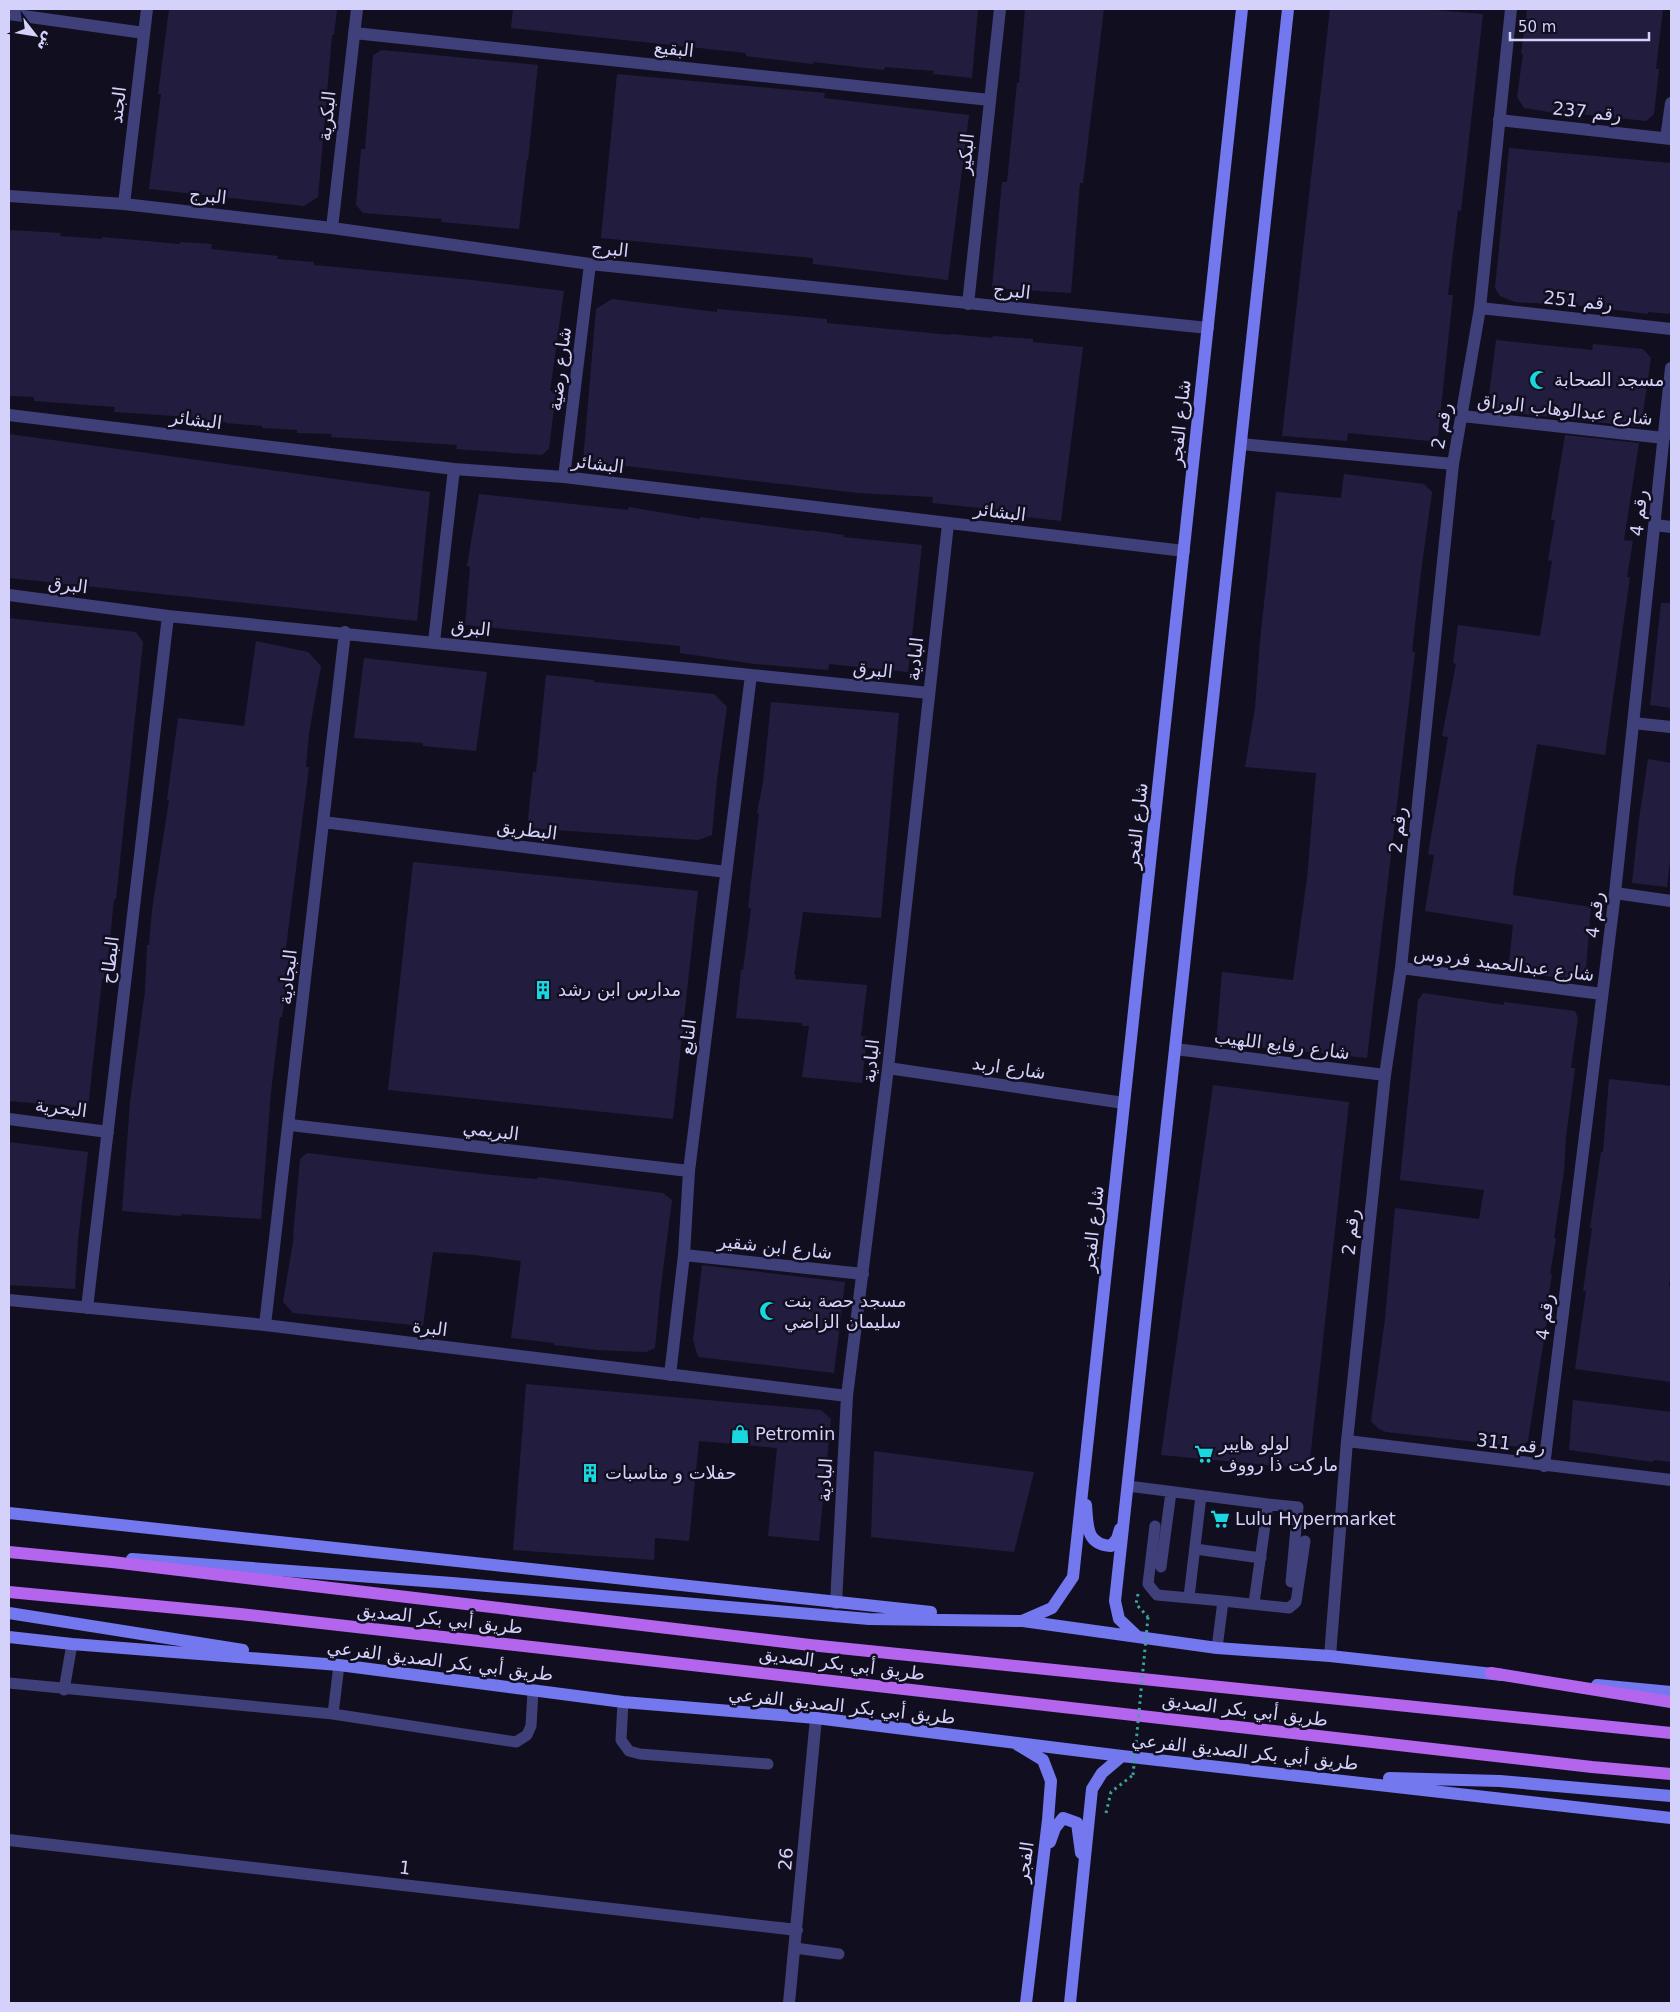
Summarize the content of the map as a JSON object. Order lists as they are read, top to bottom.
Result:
{
  "streets": {
    "main road": [
      "شارع الفجر",
      "طريق أبي بكر الصديق",
      "طريق أبي بكر الصديق الفرعي",
      "الفجر"
    ],
    "street": [
      "البقيع",
      "الجند",
      "رقم 237",
      "البكرية",
      "البكير",
      "البرج",
      "رقم 251",
      "شارع رضية",
      "شارع عبدالوهاب الوراق",
      "البشائر",
      "رقم 2",
      "رقم 4",
      "البرق",
      "البادية",
      "البطريق",
      "البطاح",
      "شارع عبدالحميد فردوس",
      "البجادية",
      "النابع",
      "شارع رفايع اللهيب",
      "شارع اربد",
      "البحرية",
      "البريمي",
      "شارع ابن شقير",
      "البرة",
      "رقم 311",
      "26",
      "1"
    ]
  },
  "crossings": [
    ["البقيع", "البكرية"],
    ["البقيع", "البكير"],
    ["الجند", "البرج"],
    ["رقم 237", "رقم 2"],
    ["البكرية", "البرج"],
    ["البكير", "البرج"],
    ["البرج", "شارع رضية"],
    ["البرج", "شارع الفجر"],
    ["رقم 251", "رقم 2"],
    ["شارع رضية", "البشائر"],
    ["شارع عبدالوهاب الوراق", "رقم 2"],
    ["شارع عبدالوهاب الوراق", "رقم 4"],
    ["البشائر", "شارع الفجر"],
    ["البشائر", "البادية"],
    ["شارع الفجر", "شارع اربد"],
    ["رقم 2", "شارع عبدالحميد فردوس"],
    ["رقم 2", "شارع رفايع اللهيب"],
    ["رقم 2", "رقم 311"],
    ["رقم 4", "شارع عبدالحميد فردوس"],
    ["رقم 4", "رقم 311"],
    ["البرق", "البادية"],
    ["البرق", "البطاح"],
    ["البرق", "البجادية"],
    ["البرق", "النابع"],
    ["البادية", "شارع اربد"],
    ["البادية", "شارع ابن شقير"],
    ["البادية", "البرة"],
    ["البطريق", "البجادية"],
    ["البطريق", "النابع"],
    ["البطاح", "البحرية"],
    ["البطاح", "البرة"],
    ["البجادية", "البريمي"],
    ["البجادية", "البرة"],
    ["النابع", "البريمي"],
    ["النابع", "شارع ابن شقير"],
    ["النابع", "البرة"],
    ["طريق أبي بكر الصديق الفرعي", "26"],
    ["طريق أبي بكر الصديق الفرعي", "الفجر"],
    ["26", "1"]
  ],
  "places": {
    "mosque": ["مسجد الصحابة", "مسجد حصة بنت سليمان الزاضي"],
    "building": ["مدارس ابن رشد", "حفلات و مناسبات"],
    "shop": ["Petromin"],
    "supermarket": ["لولو هايبر ماركت ذا رووف", "Lulu Hypermarket"]
  },
  "scale_bar": "50 m",
  "north": "bottom right"
}
